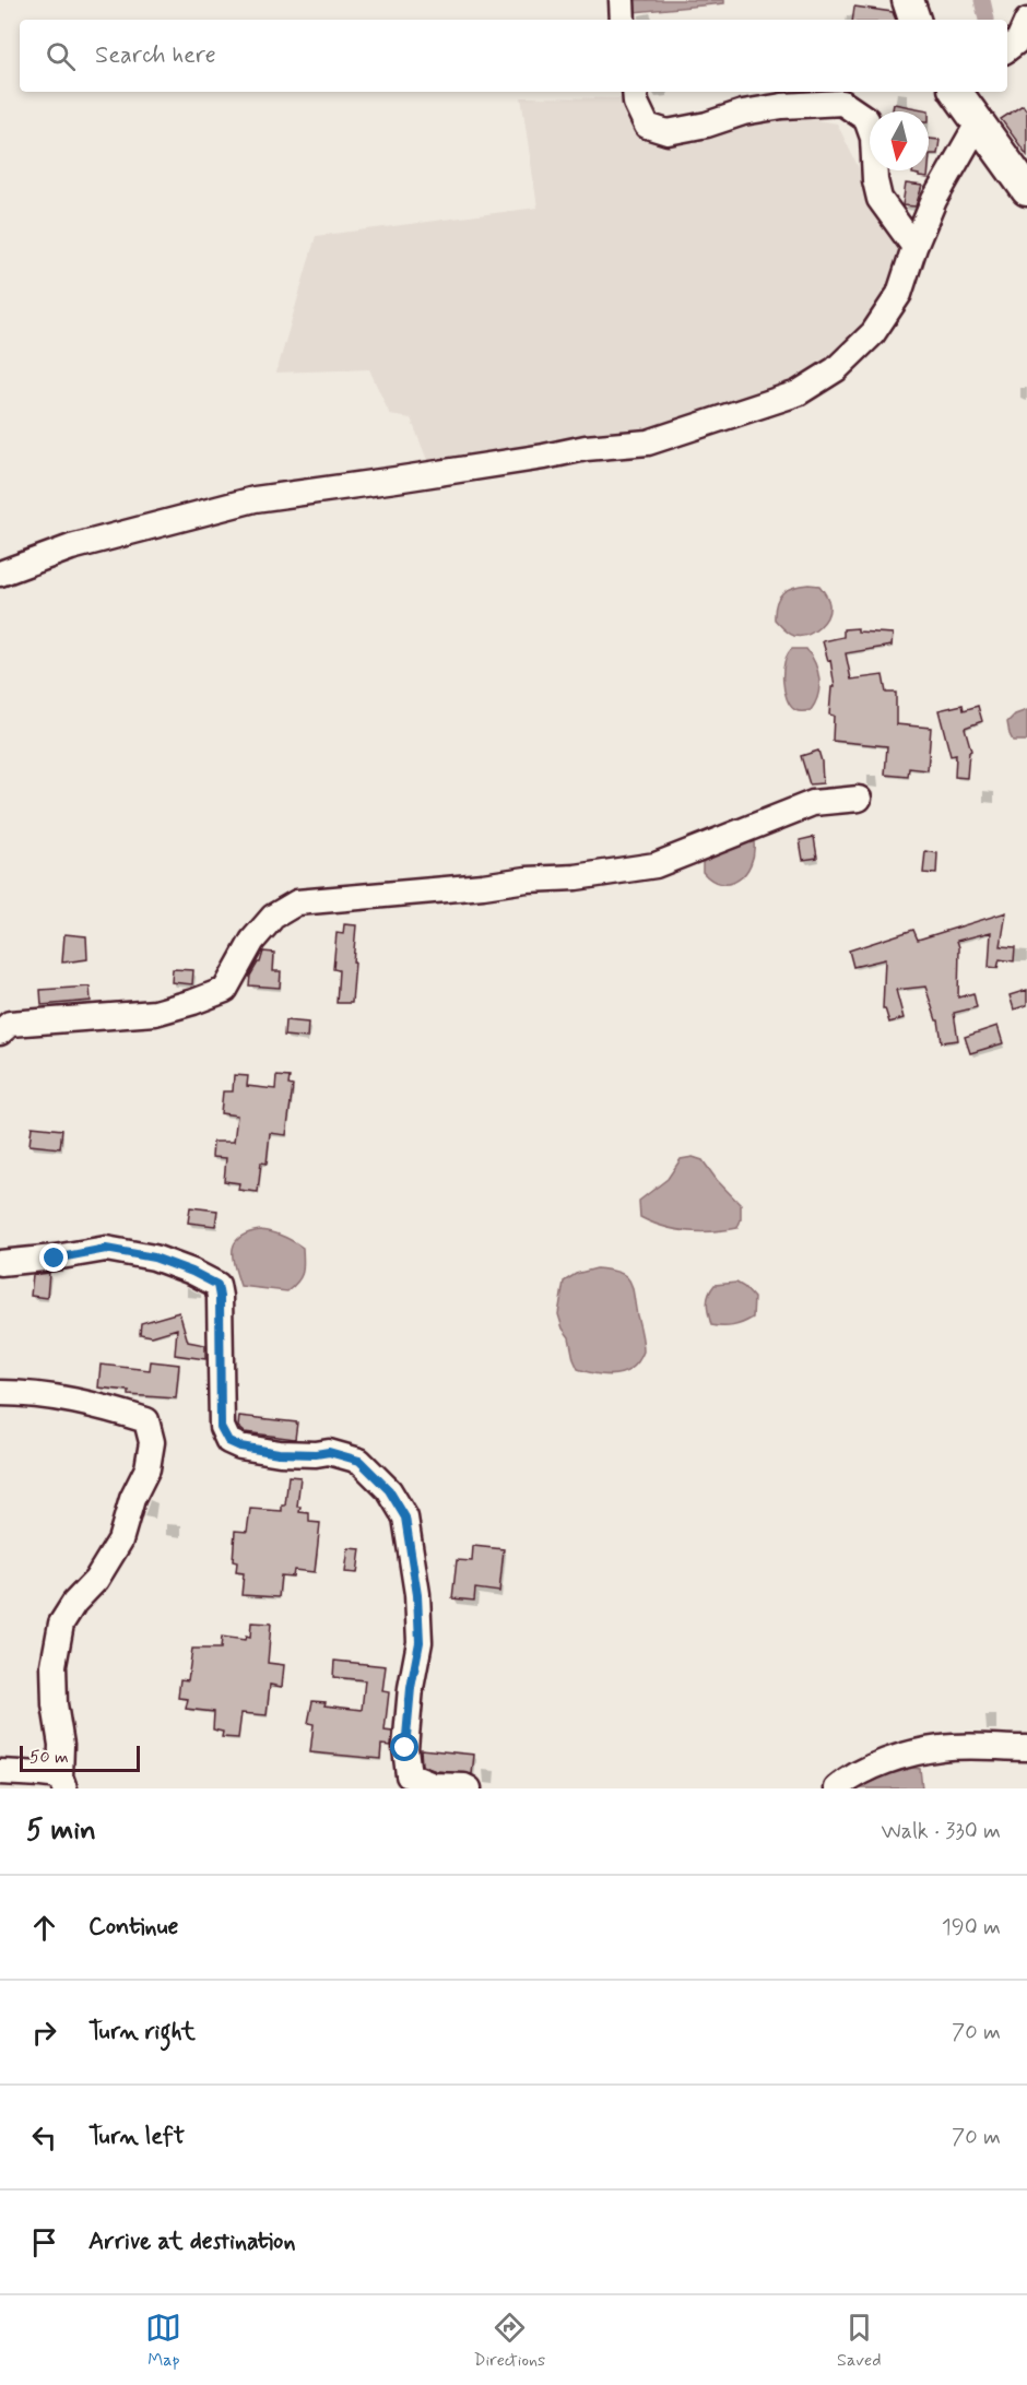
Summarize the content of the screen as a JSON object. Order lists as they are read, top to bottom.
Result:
{
  "scale_bar": "50 m",
  "north": "bottom",
  "page": {
    "search": "Search here",
    "scale": "50 m",
    "heading": ["5 min", "Walk · 330 m"],
    "list": [
      ["Continue", "190 m"],
      ["Turn right", "70 m"],
      ["Turn left", "70 m"],
      "Arrive at destination"
    ],
    "nav": ["Map", "Directions", "Saved"]
  }
}
